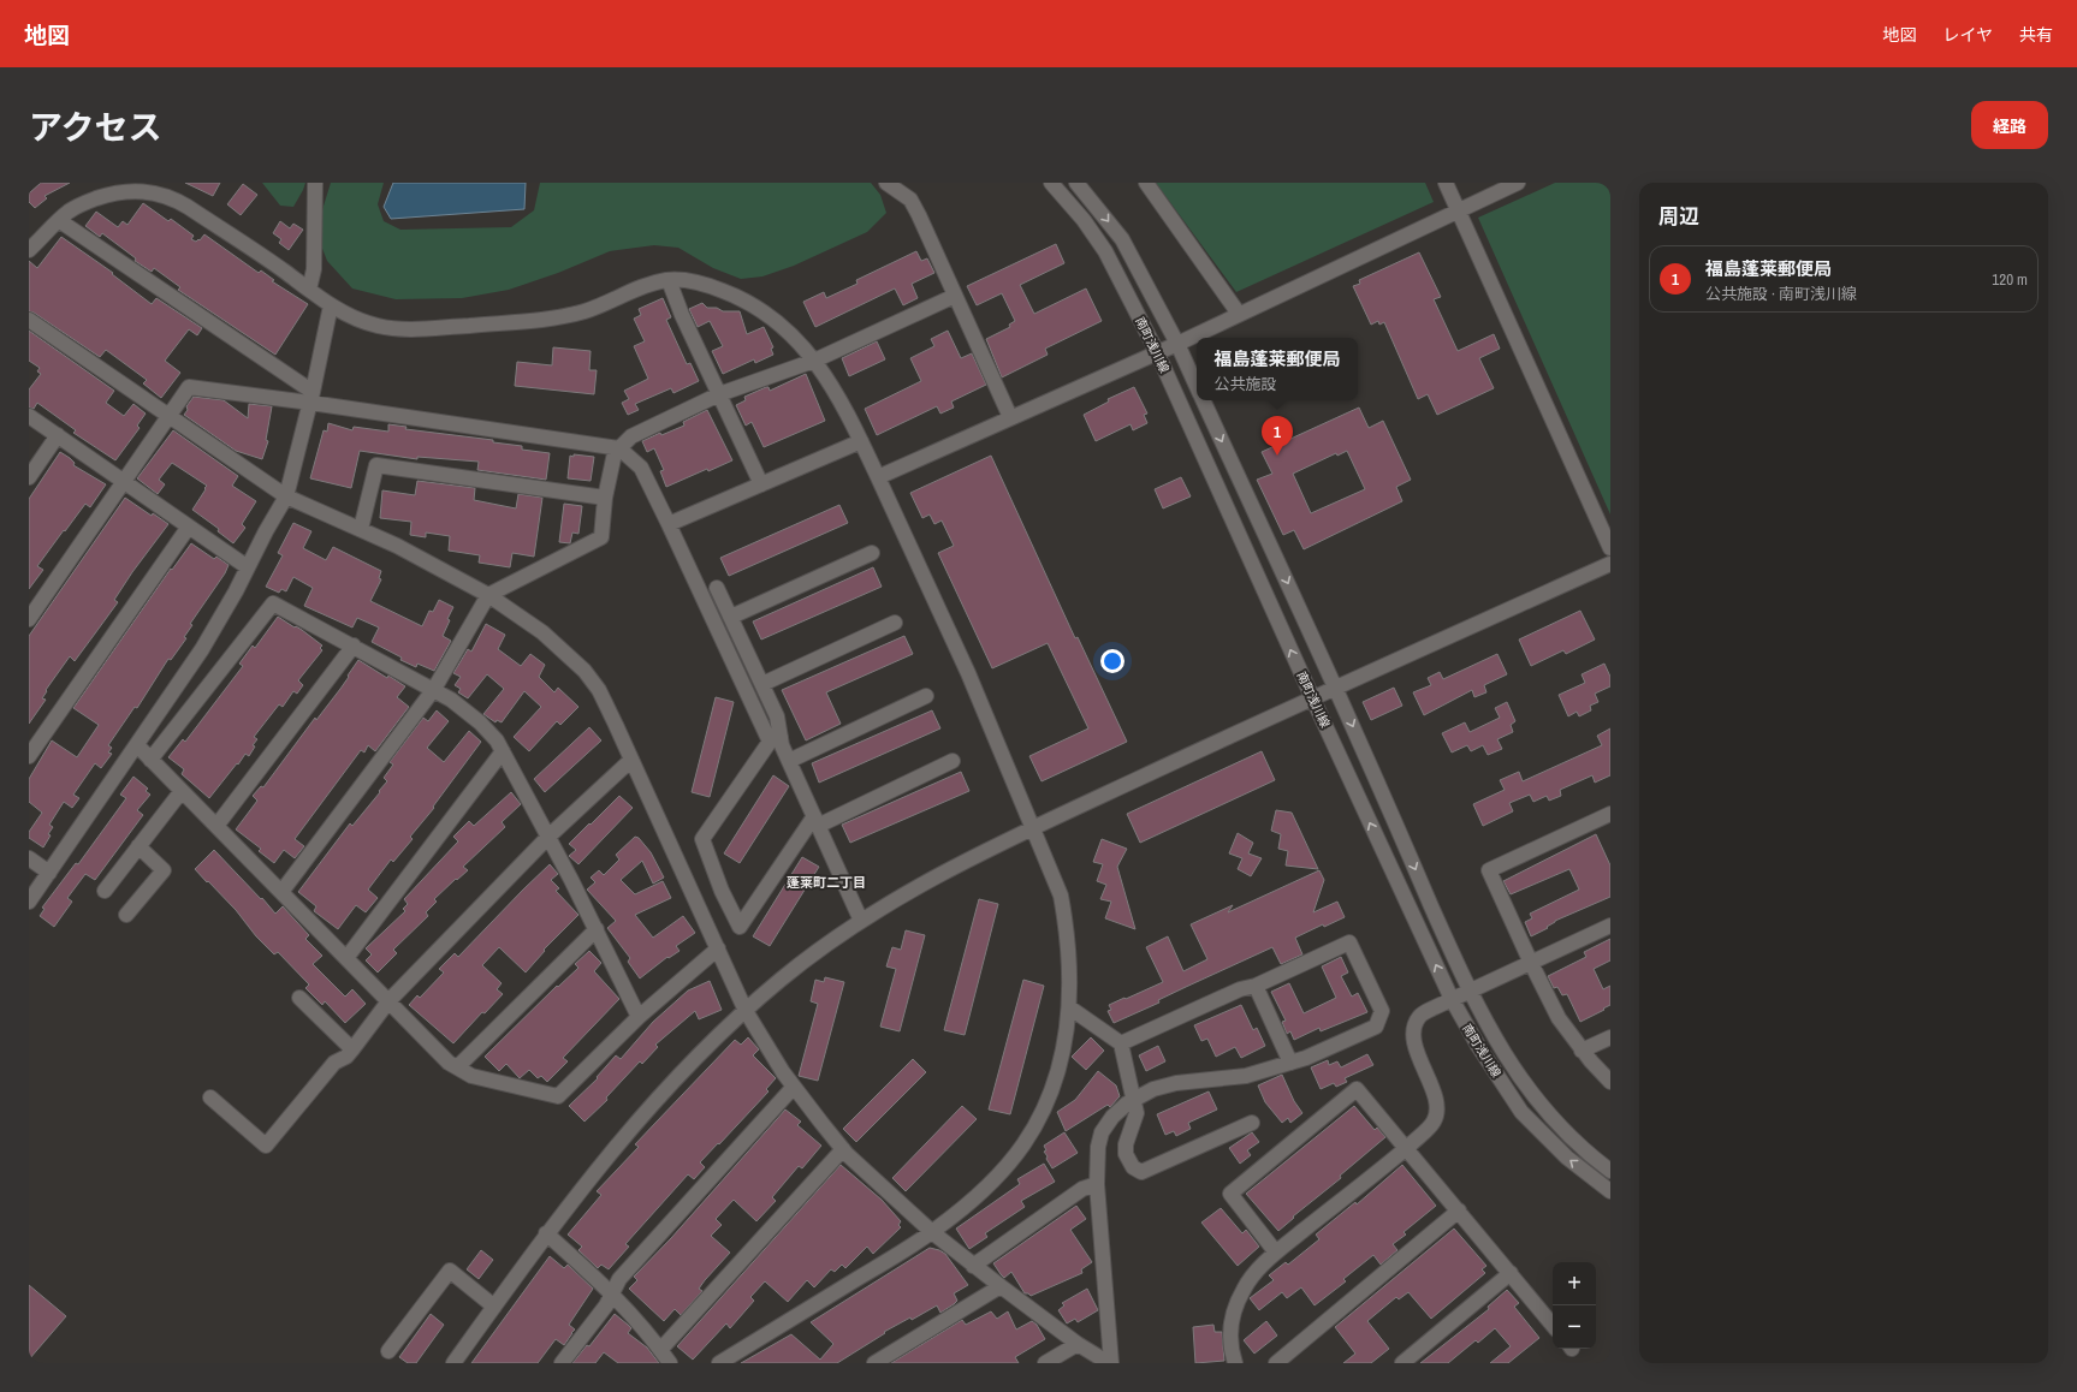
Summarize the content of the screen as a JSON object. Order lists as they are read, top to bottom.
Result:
{
  "streets": {
    "street": ["南町浅川線"]
  },
  "districts": ["蓬莱町二丁目"],
  "page": {
    "header": "地図",
    "nav": ["地図", "レイヤ", "共有"],
    "title": "アクセス",
    "buttons": "経路",
    "heading": "周辺",
    "list": [
      {
        "mark": "1",
        "name": "福島蓬莱郵便局",
        "note": "公共施設 · 南町浅川線",
        "value": "120 m"
      }
    ],
    "popup": ["福島蓬莱郵便局", "公共施設"],
    "pins": "1",
    "map_buttons": ["+", "−"]
  }
}
